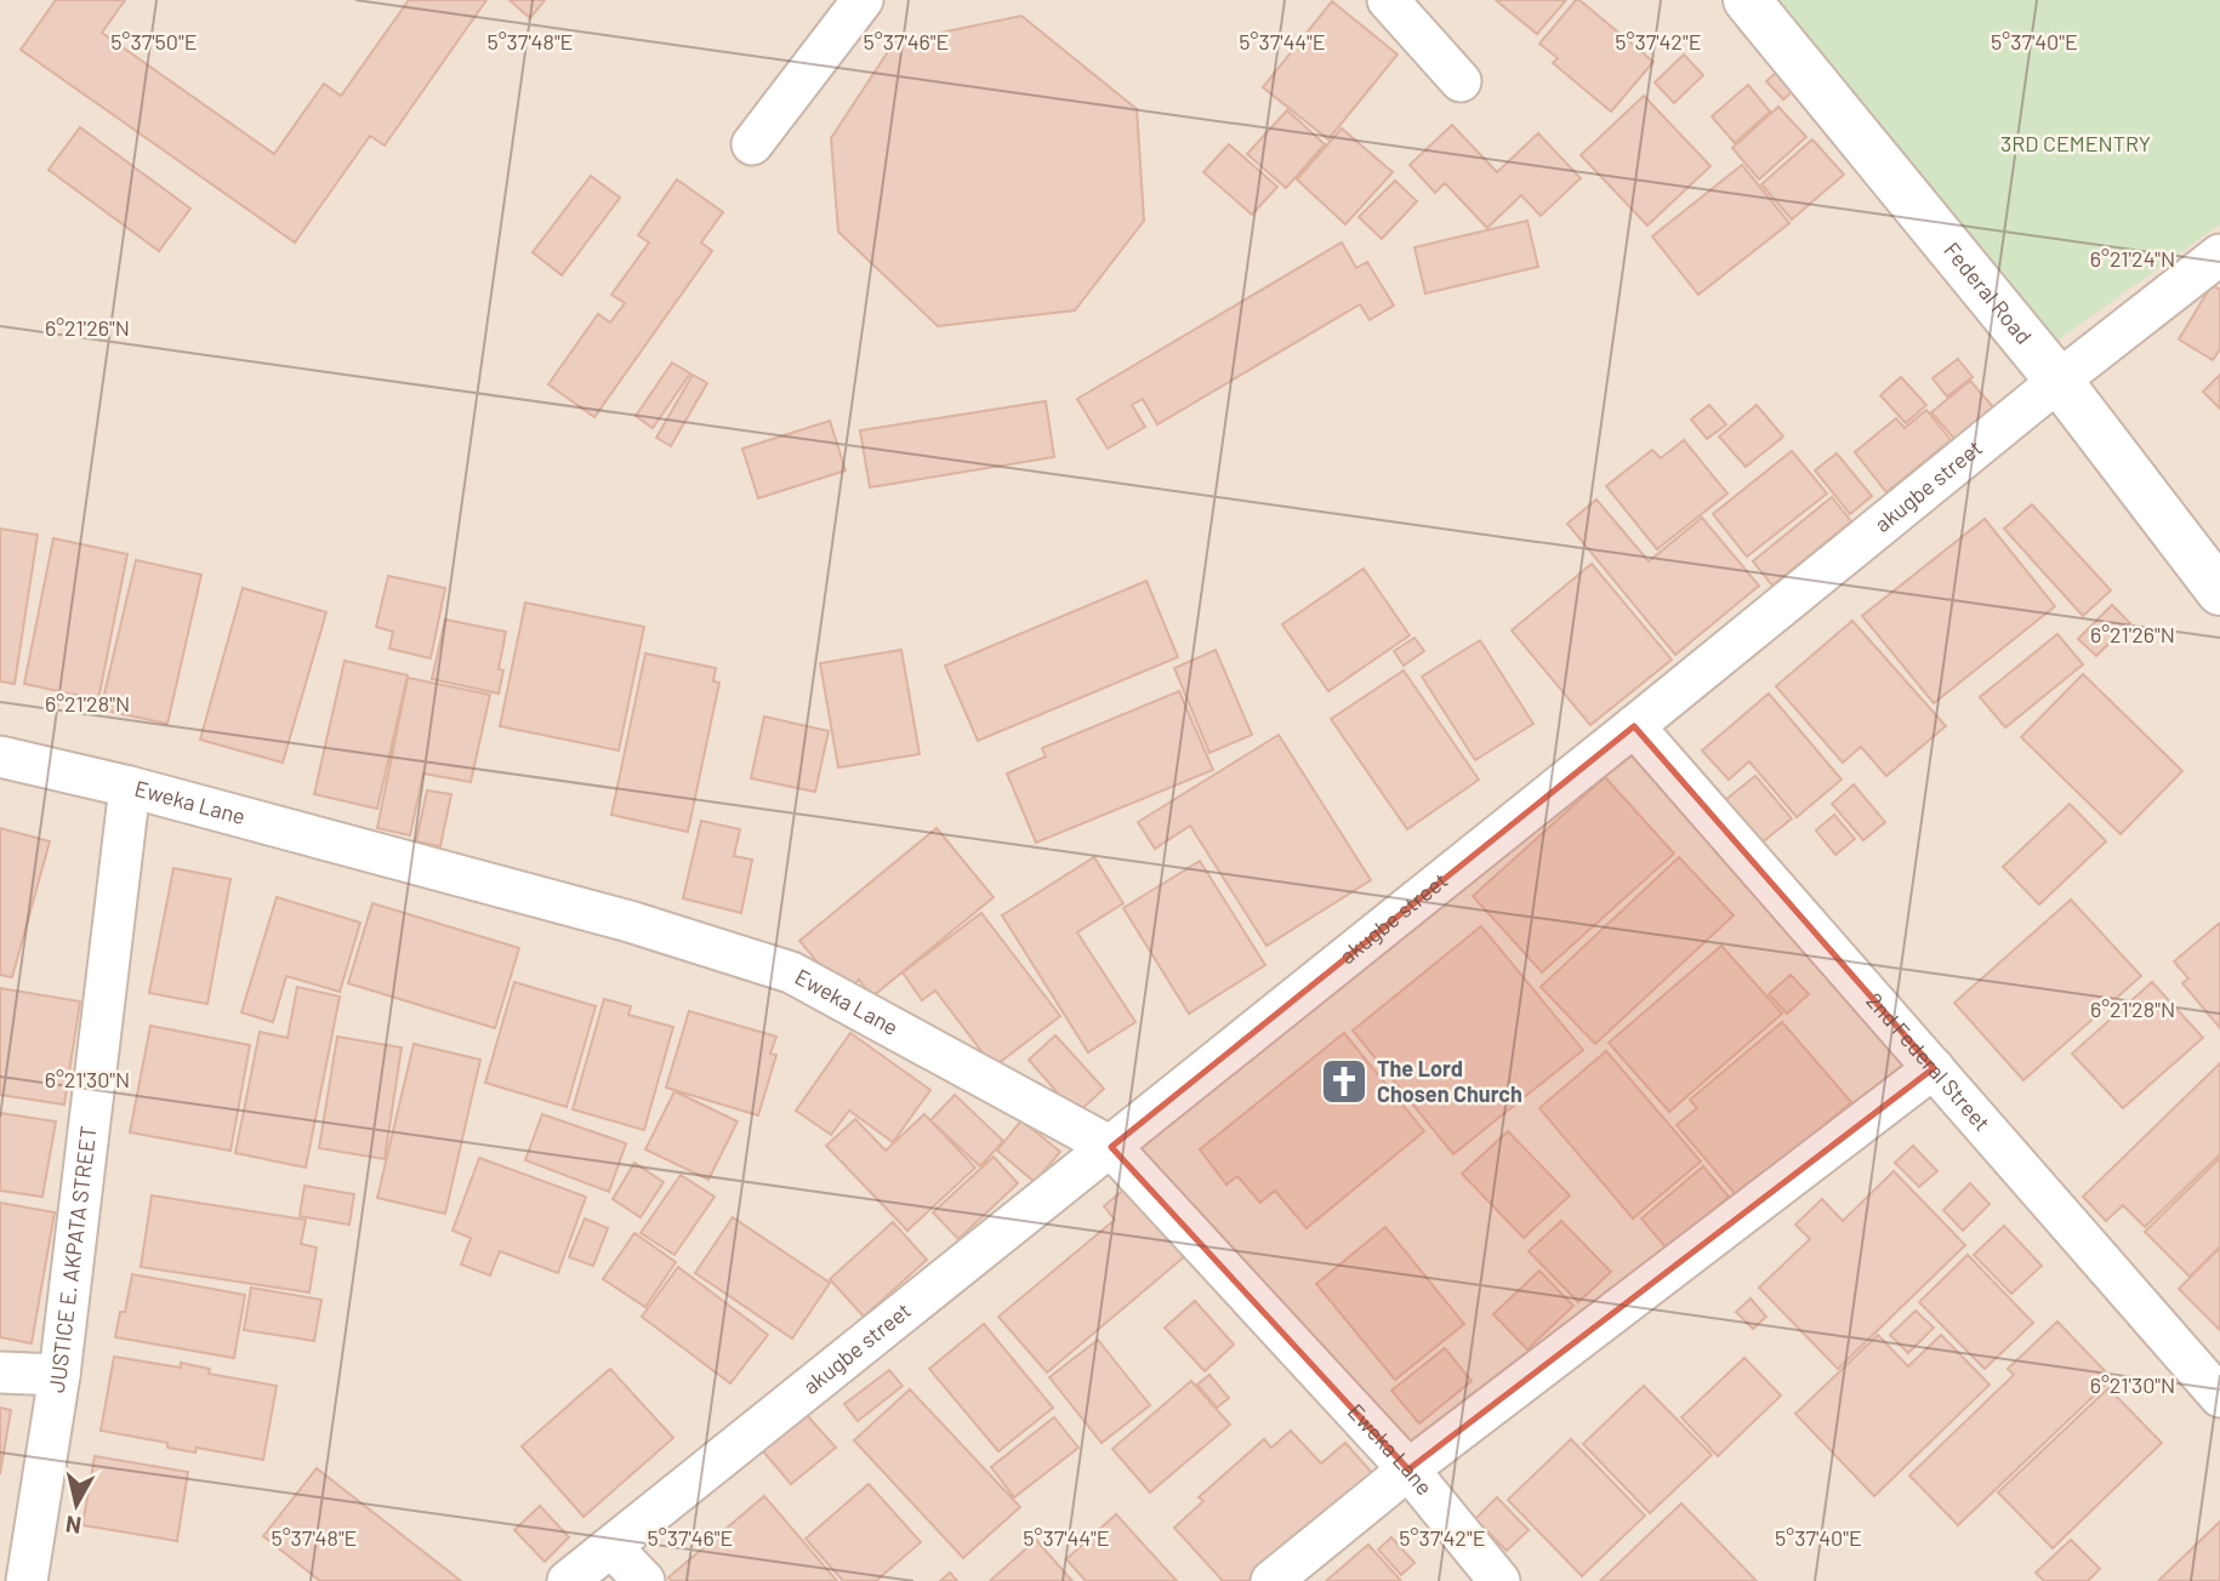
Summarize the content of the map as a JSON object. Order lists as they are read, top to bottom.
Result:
{
  "streets": {
    "street": [
      "Federal Road",
      "akugbe street",
      "Eweka Lane",
      "2nd Federal Street",
      "JUSTICE E. AKPATA STREET"
    ]
  },
  "crossings": [
    ["Federal Road", "akugbe street"],
    ["akugbe street", "Eweka Lane"],
    ["akugbe street", "2nd Federal Street"],
    ["Eweka Lane", "JUSTICE E. AKPATA STREET"]
  ],
  "parks": ["3RD CEMENTRY"],
  "places": {
    "church": ["The Lord Chosen Church"]
  },
  "north": "bottom",
  "coordinates": [
    "5°37'50\"E",
    "5°37'48\"E",
    "5°37'46\"E",
    "5°37'44\"E",
    "5°37'42\"E",
    "5°37'40\"E",
    "6°21'24\"N",
    "6°21'26\"N",
    "6°21'28\"N",
    "6°21'30\"N"
  ]
}
